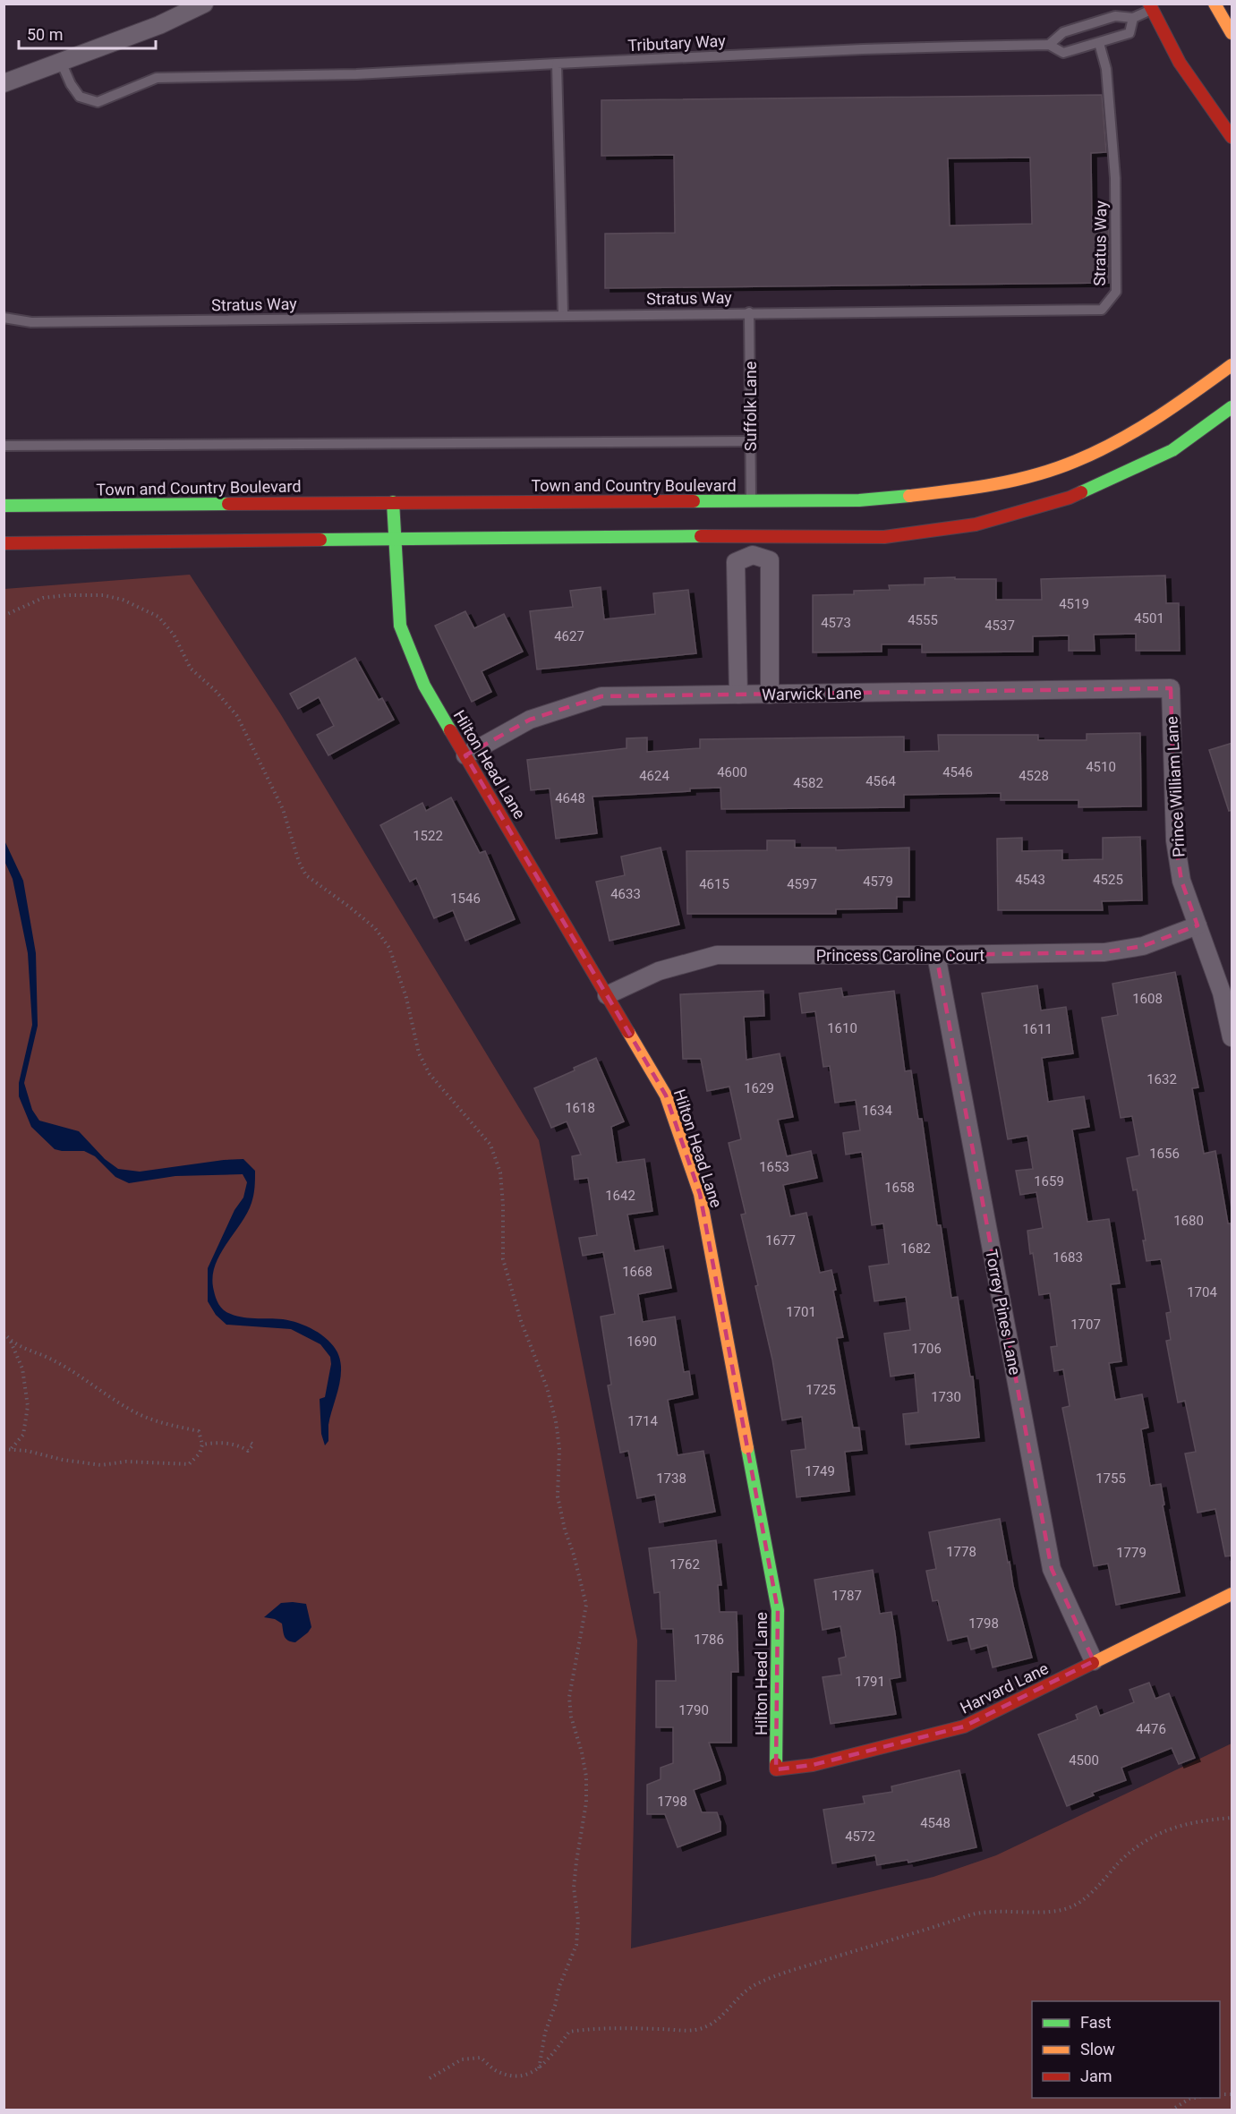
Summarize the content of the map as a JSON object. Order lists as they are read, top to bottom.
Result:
{
  "streets": {
    "main road": ["Town and Country Boulevard", "Hilton Head Lane", "Harvard Lane"],
    "street": [
      "Warwick Lane",
      "Prince William Lane",
      "Princess Caroline Court",
      "Torrey Pines Lane"
    ],
    "lane": ["Tributary Way", "Stratus Way", "Suffolk Lane"]
  },
  "crossings": [
    ["Tributary Way", "Stratus Way"],
    ["Stratus Way", "Suffolk Lane"],
    ["Suffolk Lane", "Town and Country Boulevard"],
    ["Town and Country Boulevard", "Hilton Head Lane"],
    ["Warwick Lane", "Hilton Head Lane"],
    ["Warwick Lane", "Prince William Lane"],
    ["Hilton Head Lane", "Princess Caroline Court"],
    ["Hilton Head Lane", "Harvard Lane"],
    ["Prince William Lane", "Princess Caroline Court"],
    ["Princess Caroline Court", "Torrey Pines Lane"],
    ["Torrey Pines Lane", "Harvard Lane"]
  ],
  "house_numbers": [
    "4519",
    "4501",
    "4555",
    "4573",
    "4537",
    "4627",
    "4510",
    "4600",
    "4546",
    "4624",
    "4528",
    "4564",
    "4582",
    "4648",
    "1522",
    "4543",
    "4525",
    "4579",
    "4615",
    "4597",
    "4633",
    "1546",
    "1608",
    "1610",
    "1611",
    "1632",
    "1629",
    "1618",
    "1634",
    "1656",
    "1653",
    "1659",
    "1658",
    "1642",
    "1680",
    "1677",
    "1682",
    "1683",
    "1668",
    "1704",
    "1701",
    "1707",
    "1690",
    "1706",
    "1725",
    "1730",
    "1714",
    "1749",
    "1738",
    "1755",
    "1778",
    "1779",
    "1762",
    "1787",
    "1798",
    "1786",
    "1791",
    "1790",
    "4476",
    "4500",
    "1798",
    "4548",
    "4572"
  ],
  "legend": ["Fast", "Slow", "Jam"],
  "scale_bar": "50 m"
}
